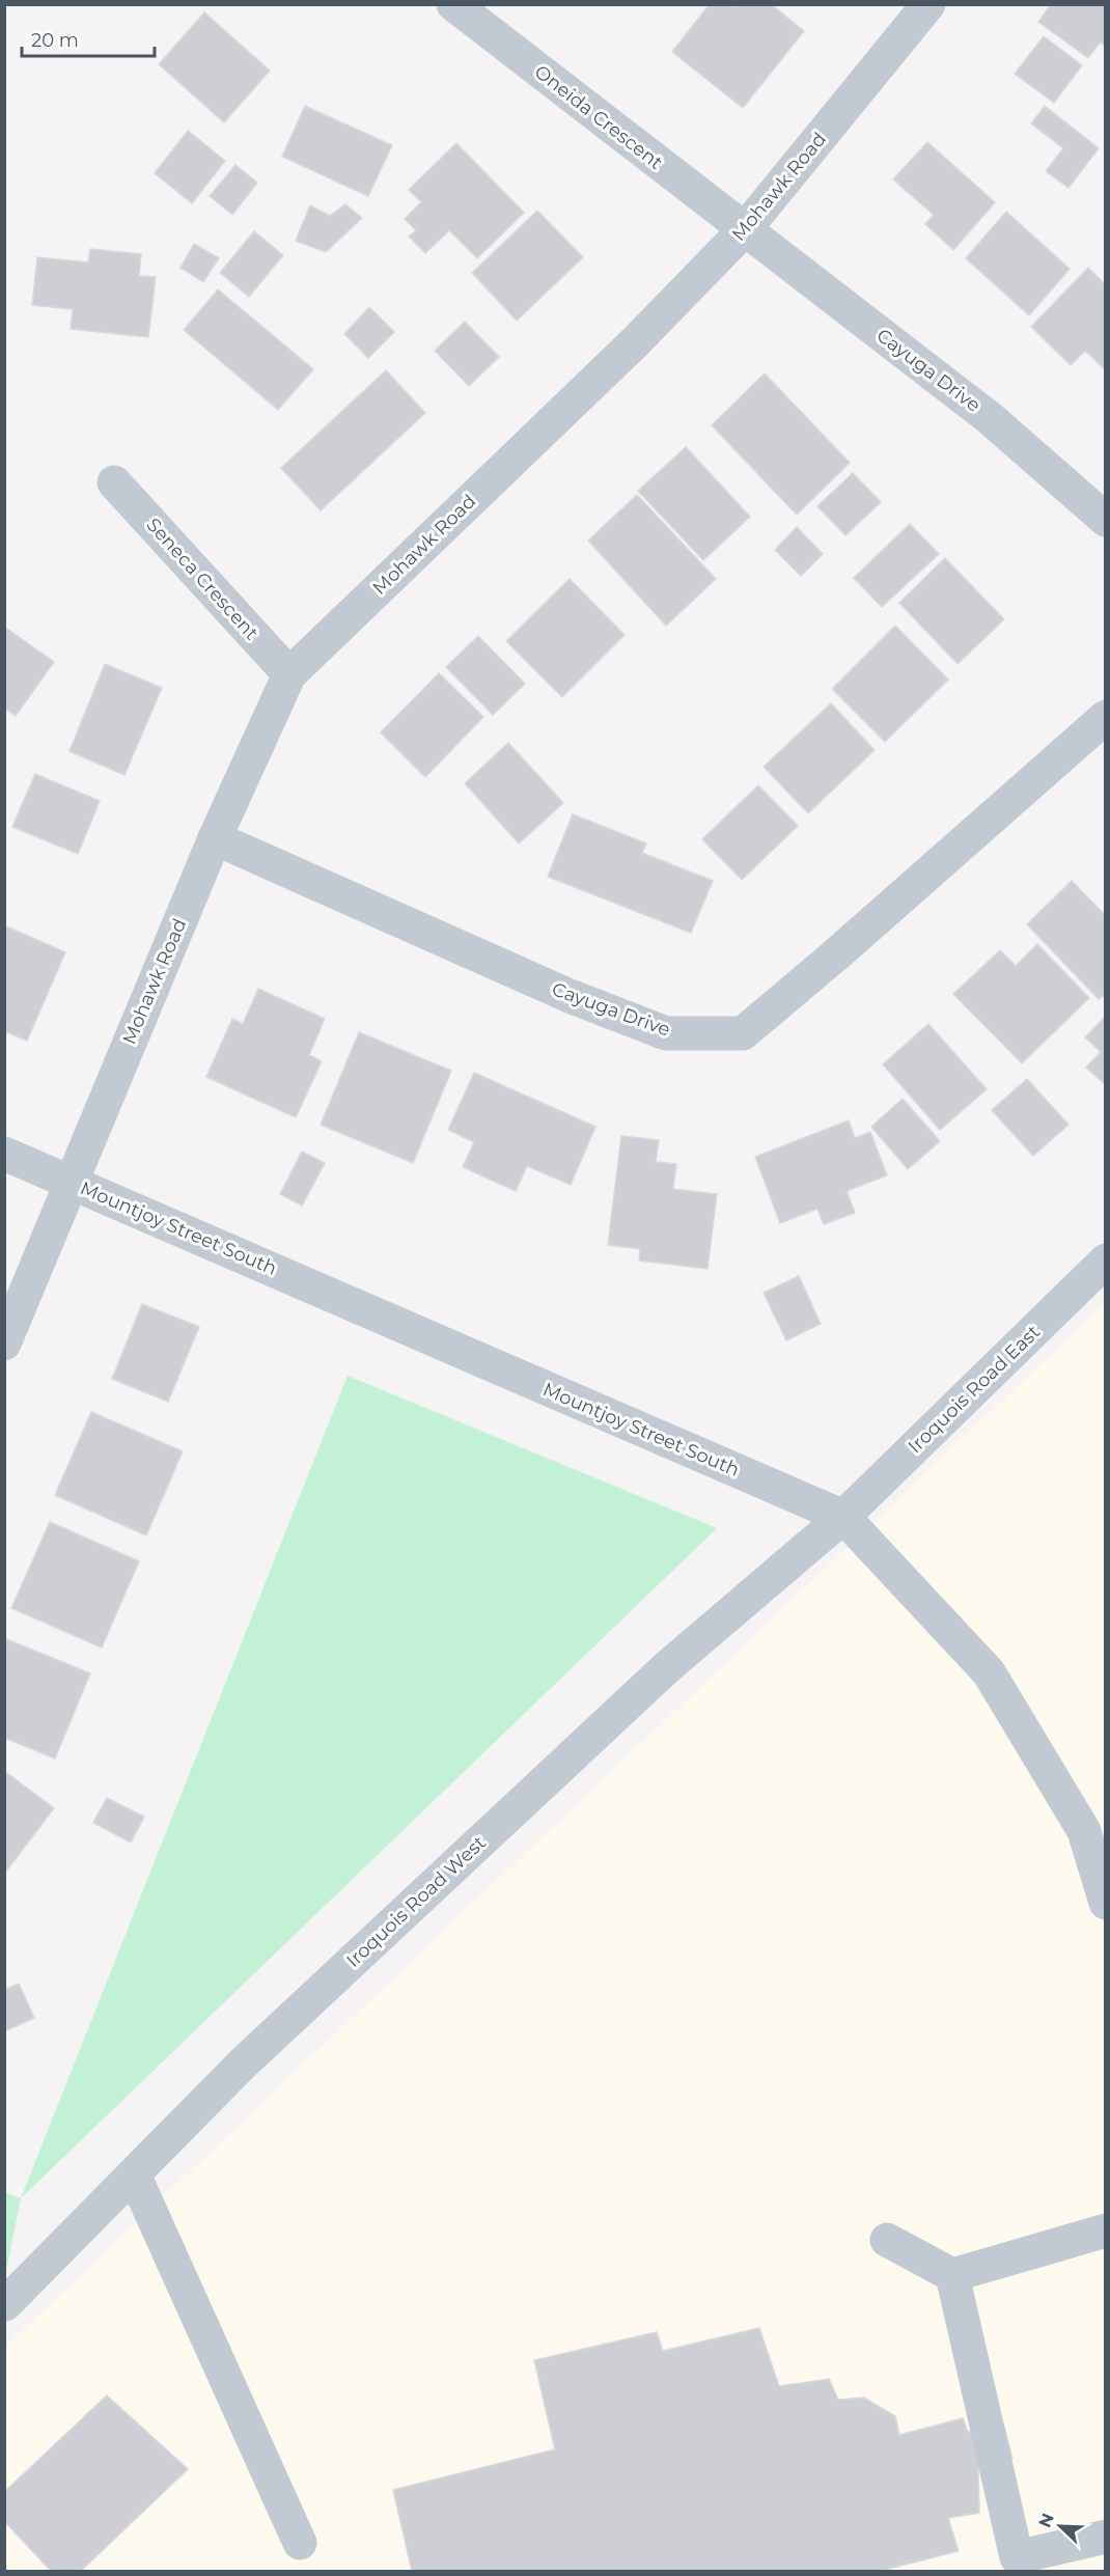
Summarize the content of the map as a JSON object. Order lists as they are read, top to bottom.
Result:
{
  "streets": {
    "street": [
      "Oneida Crescent",
      "Mohawk Road",
      "Cayuga Drive",
      "Seneca Crescent",
      "Mountjoy Street South",
      "Iroquois Road East",
      "Iroquois Road West"
    ]
  },
  "crossings": [
    ["Oneida Crescent", "Mohawk Road"],
    ["Oneida Crescent", "Cayuga Drive"],
    ["Mohawk Road", "Cayuga Drive"],
    ["Mohawk Road", "Seneca Crescent"],
    ["Mohawk Road", "Mountjoy Street South"],
    ["Mountjoy Street South", "Iroquois Road East"],
    ["Mountjoy Street South", "Iroquois Road West"],
    ["Iroquois Road East", "Iroquois Road West"]
  ],
  "scale_bar": "20 m",
  "north": "top left"
}
